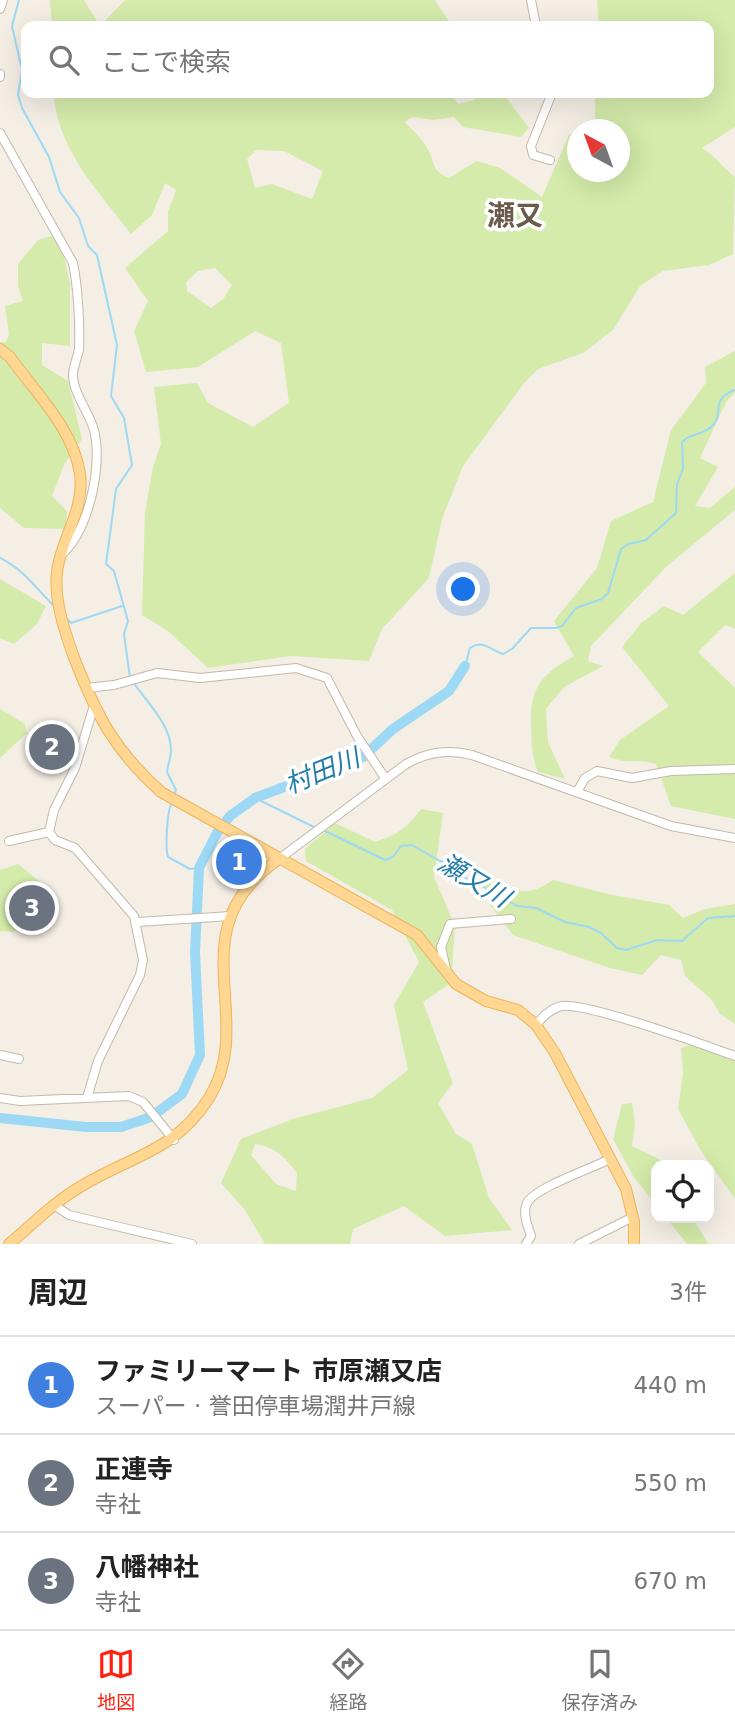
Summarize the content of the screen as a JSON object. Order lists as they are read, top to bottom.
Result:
{
  "districts": ["瀬又"],
  "water": ["村田川", "瀬又川"],
  "north": "top left",
  "page": {
    "search": "ここで検索",
    "pins": ["2", "1", "3"],
    "heading": ["周辺", "3件"],
    "list": [
      {
        "mark": "1",
        "name": "ファミリーマート 市原瀬又店",
        "note": "スーパー · 誉田停車場潤井戸線",
        "value": "440 m"
      },
      {
        "mark": "2",
        "name": "正連寺",
        "note": "寺社",
        "value": "550 m"
      },
      {
        "mark": "3",
        "name": "八幡神社",
        "note": "寺社",
        "value": "670 m"
      }
    ],
    "nav": ["地図", "経路", "保存済み"]
  }
}
